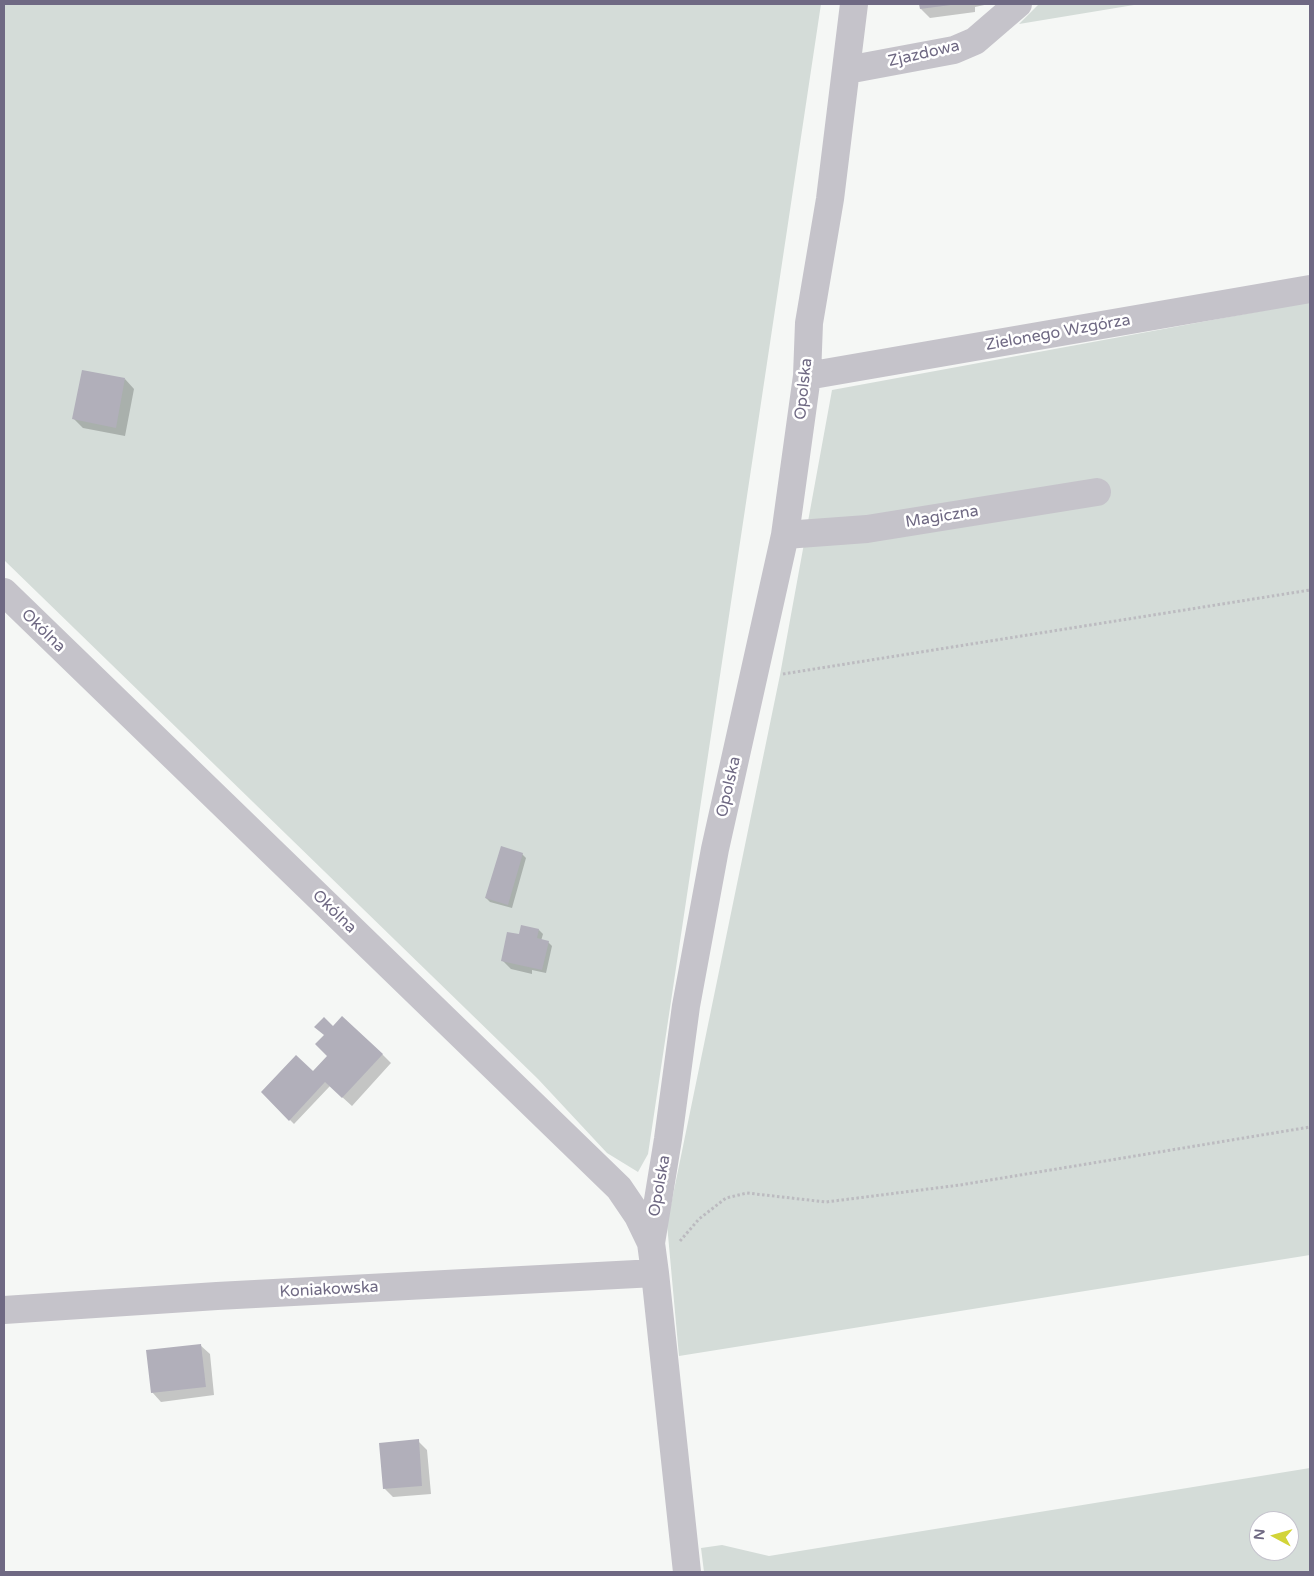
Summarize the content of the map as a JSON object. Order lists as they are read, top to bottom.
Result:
{
  "streets": {
    "street": [
      "Zjazdowa",
      "Zielonego Wzgórza",
      "Opolska",
      "Magiczna",
      "Okólna",
      "Koniakowska"
    ]
  },
  "crossings": [
    ["Zjazdowa", "Opolska"],
    ["Zielonego Wzgórza", "Opolska"],
    ["Opolska", "Magiczna"],
    ["Opolska", "Okólna"],
    ["Opolska", "Koniakowska"]
  ],
  "north": "left"
}
